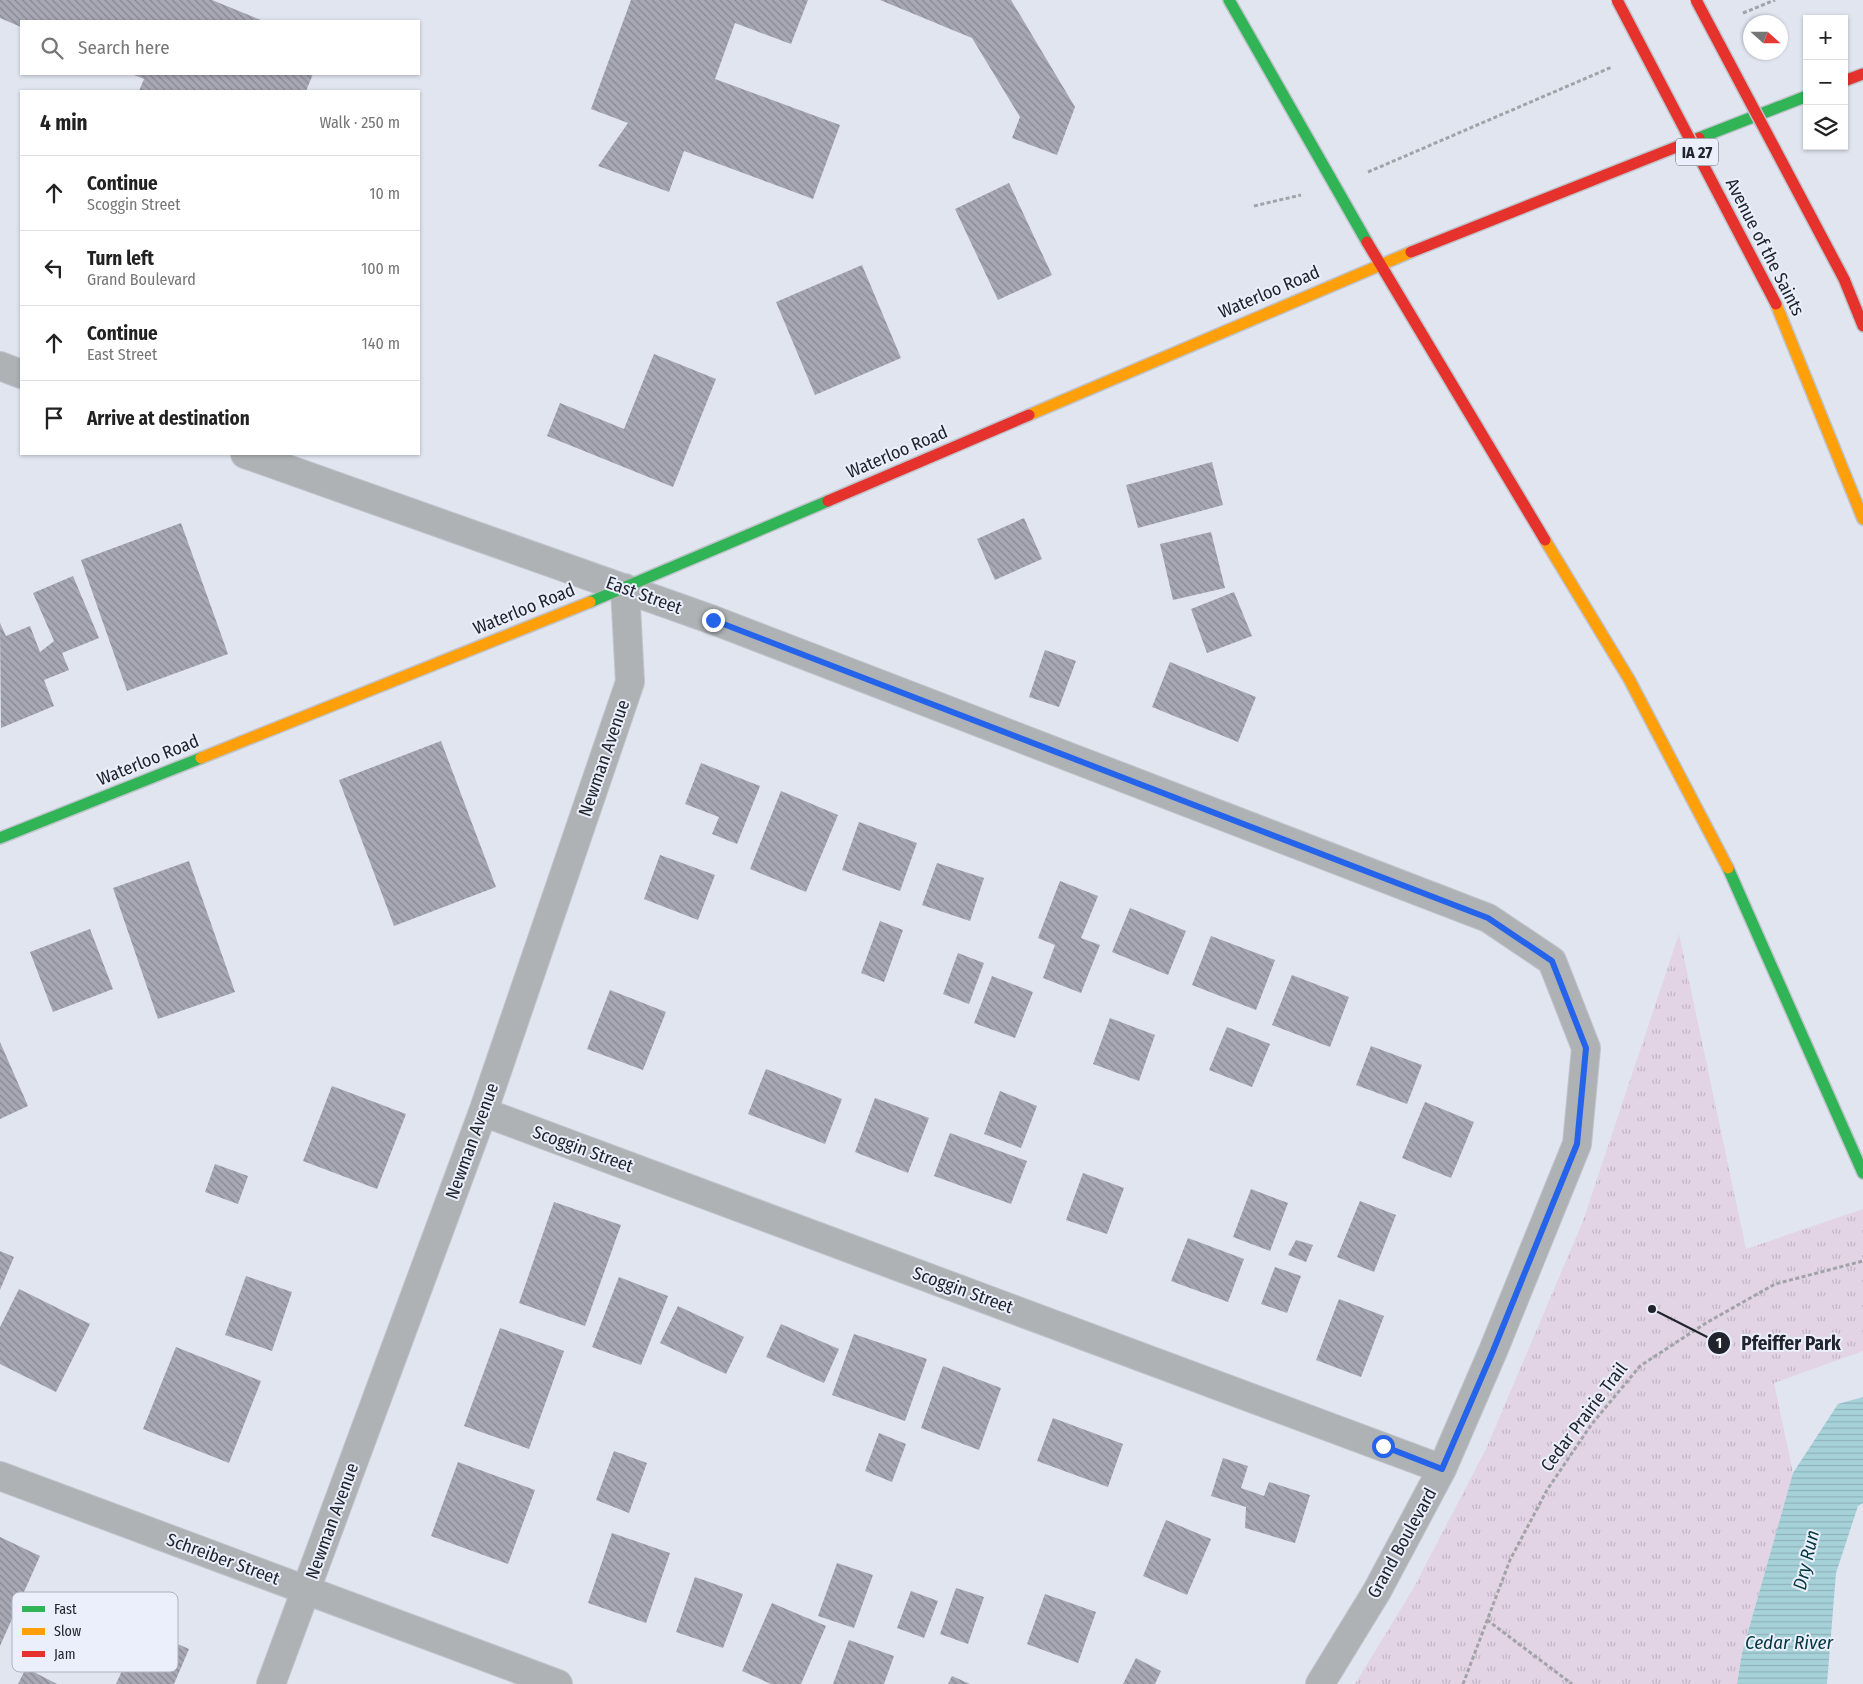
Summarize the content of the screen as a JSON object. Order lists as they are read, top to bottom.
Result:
{
  "streets": {
    "main road": ["IA 27", "Avenue of the Saints", "Waterloo Road"],
    "street": [
      "East Street",
      "Newman Avenue",
      "Scoggin Street",
      "Grand Boulevard",
      "Schreiber Street"
    ],
    "path": ["Cedar Prairie Trail"]
  },
  "crossings": [
    ["Waterloo Road", "East Street"],
    ["Waterloo Road", "Newman Avenue"],
    ["East Street", "Newman Avenue"],
    ["East Street", "Grand Boulevard"],
    ["Newman Avenue", "Scoggin Street"],
    ["Newman Avenue", "Schreiber Street"],
    ["Scoggin Street", "Grand Boulevard"]
  ],
  "water": ["Dry Run", "Cedar River"],
  "places": ["Pfeiffer Park"],
  "legend": ["Fast", "Slow", "Jam"],
  "north": "right",
  "page": {
    "map_buttons": ["+", "−"],
    "search": "Search here",
    "heading": ["4 min", "Walk · 250 m"],
    "list": [
      ["Continue", "Scoggin Street", "10 m"],
      ["Turn left", "Grand Boulevard", "100 m"],
      ["Continue", "East Street", "140 m"],
      "Arrive at destination"
    ]
  }
}
